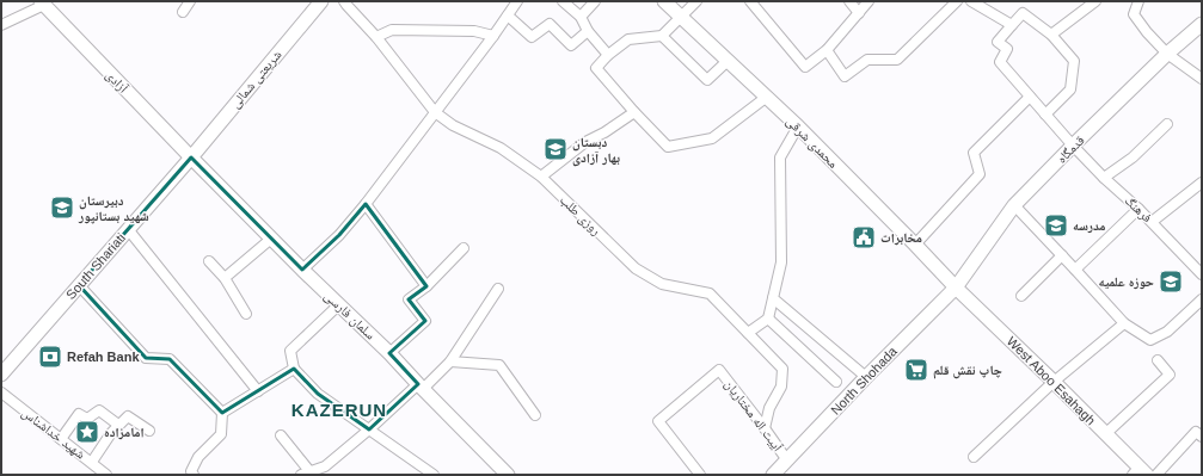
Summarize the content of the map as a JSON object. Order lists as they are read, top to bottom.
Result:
{
  "streets": {
    "main road": [
      "شریعتی شمالی",
      "آزادی",
      "محمدی شرقی",
      "قدمگاه",
      "South Shariati",
      "سلمان فارسی",
      "North Shohada",
      "West Aboo Esahagh"
    ],
    "street": [
      "فرهنگ",
      "روزی طلب",
      "آییت اله مختاریان",
      "شهید خداشناس"
    ]
  },
  "crossings": [
    ["شریعتی شمالی", "آزادی"],
    ["شریعتی شمالی", "South Shariati"],
    ["شریعتی شمالی", "سلمان فارسی"],
    ["آزادی", "South Shariati"],
    ["آزادی", "سلمان فارسی"],
    ["محمدی شرقی", "قدمگاه"],
    ["محمدی شرقی", "North Shohada"],
    ["محمدی شرقی", "West Aboo Esahagh"],
    ["قدمگاه", "فرهنگ"],
    ["قدمگاه", "North Shohada"],
    ["قدمگاه", "West Aboo Esahagh"],
    ["روزی طلب", "آییت اله مختاریان"],
    ["South Shariati", "سلمان فارسی"],
    ["North Shohada", "West Aboo Esahagh"],
    ["North Shohada", "آییت اله مختاریان"]
  ],
  "districts": ["KAZERUN"],
  "places": {
    "school or university": [
      "دبستان بهار آزادی",
      "دبیرستان شهید بستانپور",
      "مدرسه",
      "حوزه علمیه"
    ],
    "public building": ["مخابرات"],
    "bank": ["Refah Bank"],
    "supermarket": ["چاپ نقش قلم"],
    "place": ["امامزاده"]
  }
}
